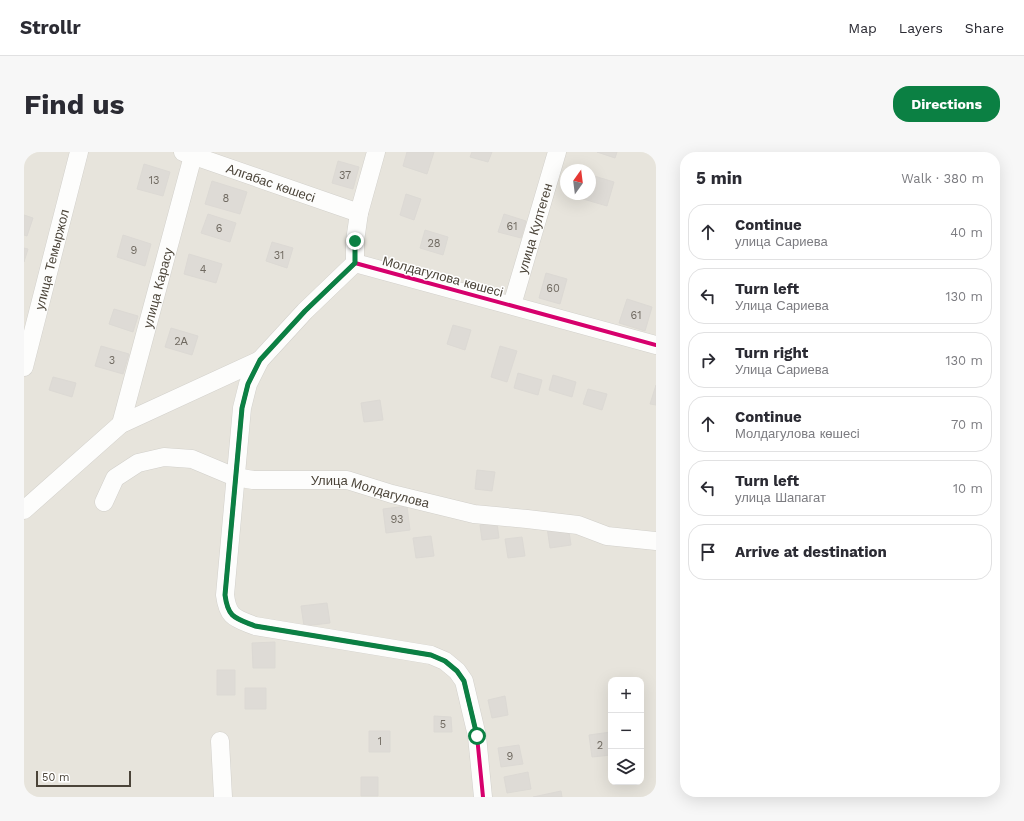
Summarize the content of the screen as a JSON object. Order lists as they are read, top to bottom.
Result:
{
  "streets": {
    "street": [
      "Алгабас көшесі",
      "улица Култеген",
      "улица Темыржол",
      "Молдагулова көшесі",
      "улица Карасу",
      "Улица Молдагулова"
    ]
  },
  "crossings": [
    ["Алгабас көшесі", "улица Карасу"],
    ["улица Култеген", "Молдагулова көшесі"]
  ],
  "house_numbers": [
    "37",
    "13",
    "8",
    "61",
    "6",
    "28",
    "9",
    "31",
    "4",
    "60",
    "61",
    "2А",
    "3",
    "93",
    "5",
    "1",
    "2",
    "9"
  ],
  "scale_bar": "50 m",
  "north": "top",
  "page": {
    "header": "Strollr",
    "nav": ["Map", "Layers", "Share"],
    "buttons": "Directions",
    "title": "Find us",
    "heading": ["5 min", "Walk · 380 m"],
    "list": [
      ["Continue", "улица Сариева", "40 m"],
      ["Turn left", "Улица Сариева", "130 m"],
      ["Turn right", "Улица Сариева", "130 m"],
      ["Continue", "Молдагулова көшесі", "70 m"],
      ["Turn left", "улица Шапагат", "10 m"],
      "Arrive at destination"
    ],
    "map_buttons": ["+", "−"],
    "scale": "50 m"
  }
}
